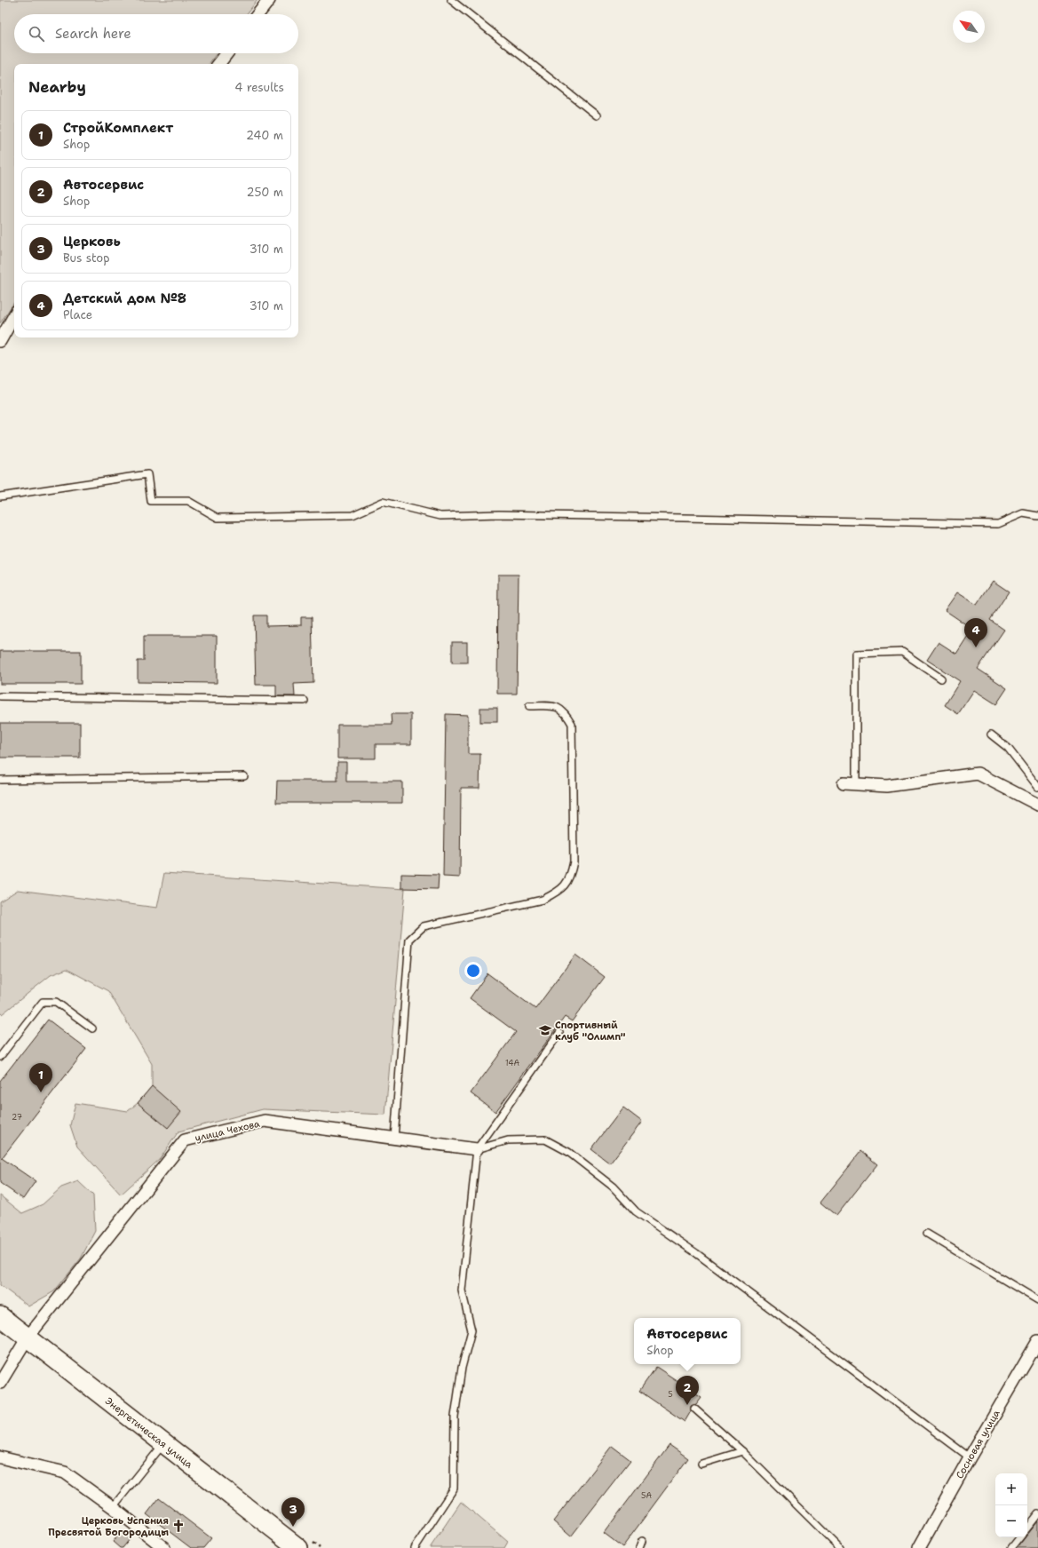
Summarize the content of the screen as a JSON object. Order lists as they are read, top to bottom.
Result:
{
  "streets": {
    "main road": ["Энергетическая улица"],
    "street": ["улица Чехова", "Сосновая улица"]
  },
  "crossings": [
    ["улица Чехова", "Энергетическая улица"]
  ],
  "places": {
    "school or university": ["Спортивный клуб \"Олимп\""],
    "church": ["Церковь Успения Пресвятой Богородицы"]
  },
  "house_numbers": [
    "14А",
    "27",
    "5",
    "5А"
  ],
  "north": "top left",
  "page": {
    "search": "Search here",
    "heading": ["Nearby", "4 results"],
    "list": [
      {
        "mark": "1",
        "name": "СтройКомплект",
        "note": "Shop",
        "value": "240 m"
      },
      {
        "mark": "2",
        "name": "Автосервис",
        "note": "Shop",
        "value": "250 m"
      },
      {
        "mark": "3",
        "name": "Церковь",
        "note": "Bus stop",
        "value": "310 m"
      },
      {
        "mark": "4",
        "name": "Детский дом №8",
        "note": "Place",
        "value": "310 m"
      }
    ],
    "pins": [
      "4",
      "1",
      "2",
      "3"
    ],
    "popup": ["Автосервис", "Shop"],
    "map_buttons": ["+", "−"]
  }
}
